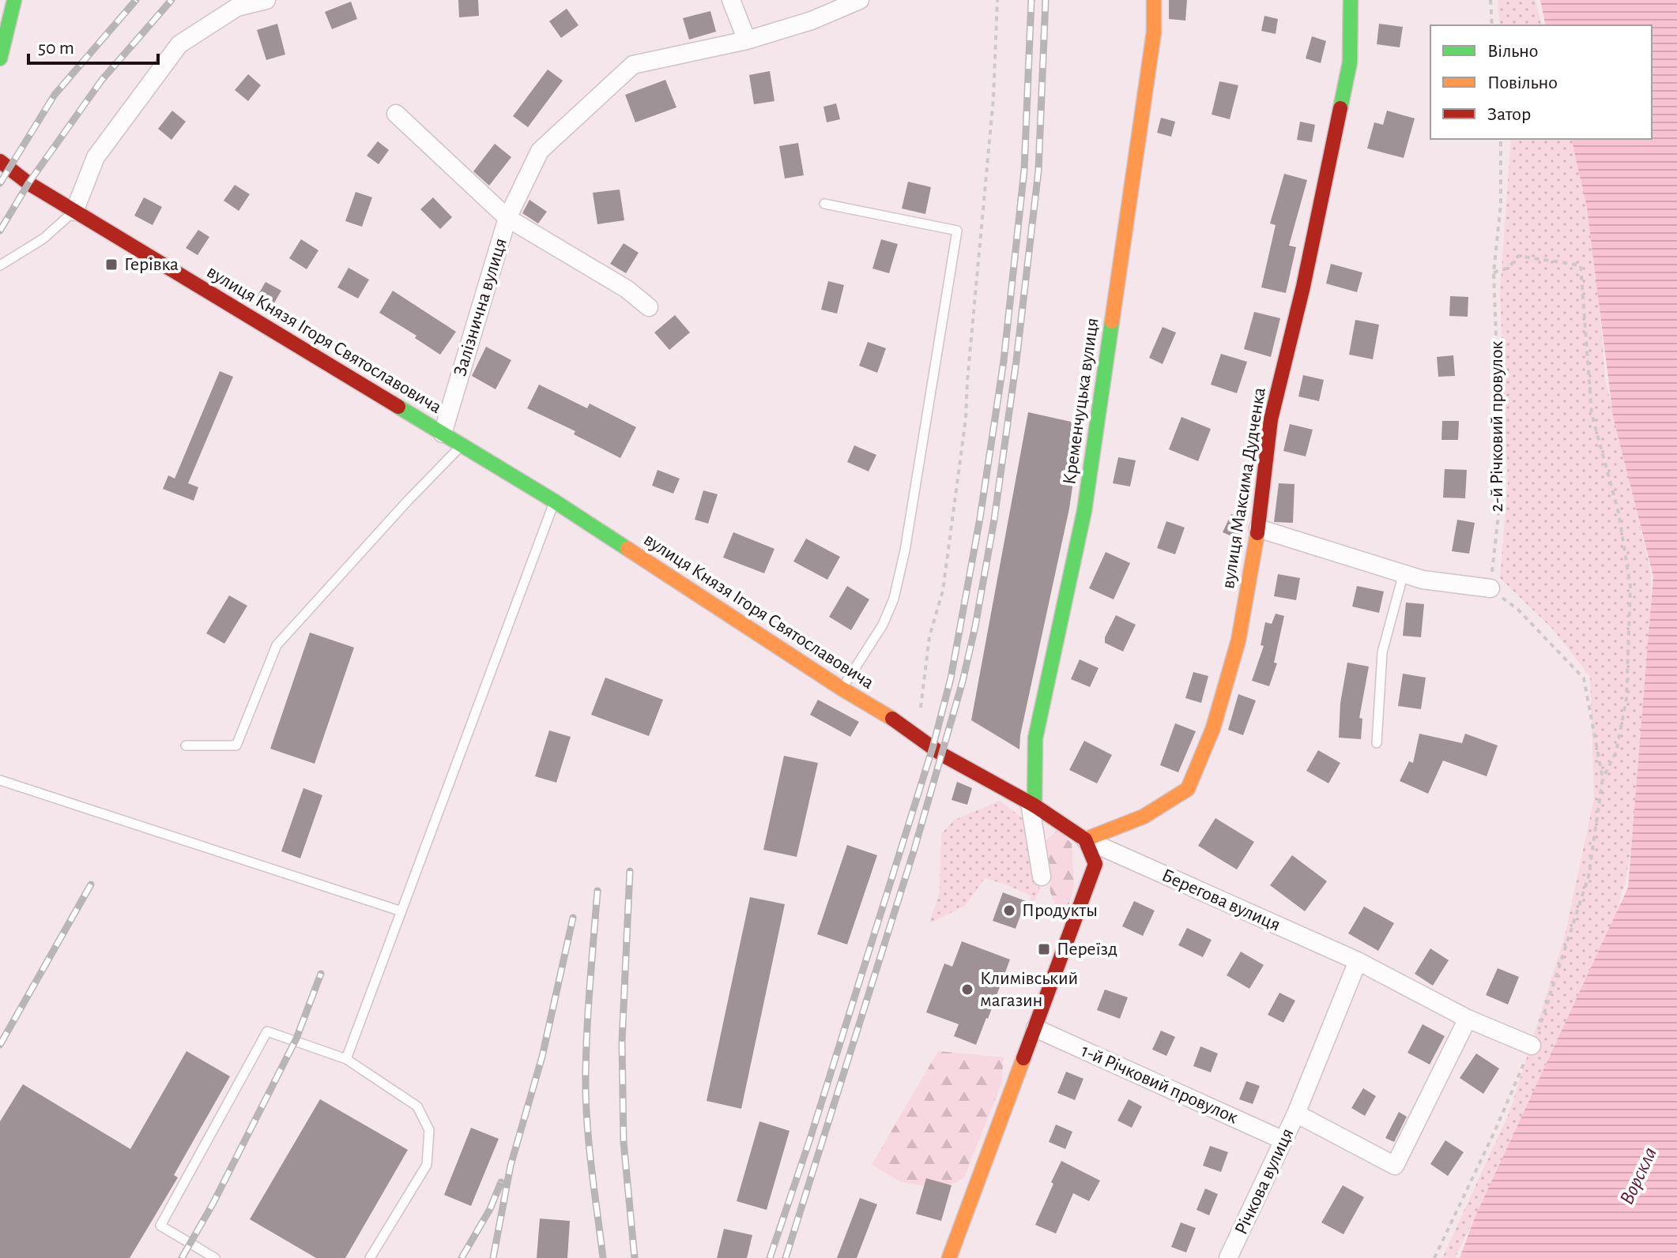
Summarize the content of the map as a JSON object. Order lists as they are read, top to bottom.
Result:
{
  "streets": {
    "street": [
      "Залізнична вулиця",
      "вулиця Князя Ігоря Святославовича",
      "Кременчуцька вулиця",
      "вулиця Максима Дудченка",
      "Берегова вулиця",
      "1-й Річковий провулок",
      "Річкова вулиця"
    ],
    "path": ["2-й Річковий провулок"]
  },
  "crossings": [
    ["Залізнична вулиця", "вулиця Князя Ігоря Святославовича"],
    ["вулиця Князя Ігоря Святославовича", "Кременчуцька вулиця"],
    ["вулиця Князя Ігоря Святославовича", "вулиця Максима Дудченка"],
    ["вулиця Князя Ігоря Святославовича", "Берегова вулиця"],
    ["вулиця Максима Дудченка", "Берегова вулиця"],
    ["Берегова вулиця", "Річкова вулиця"],
    ["1-й Річковий провулок", "Річкова вулиця"]
  ],
  "water": ["Ворскла"],
  "places": {
    "transit": ["Герівка", "Переїзд"],
    "other": ["Продукты", "Климівський магазин"]
  },
  "legend": ["Вільно", "Повільно", "Затор"],
  "scale_bar": "50 m"
}
